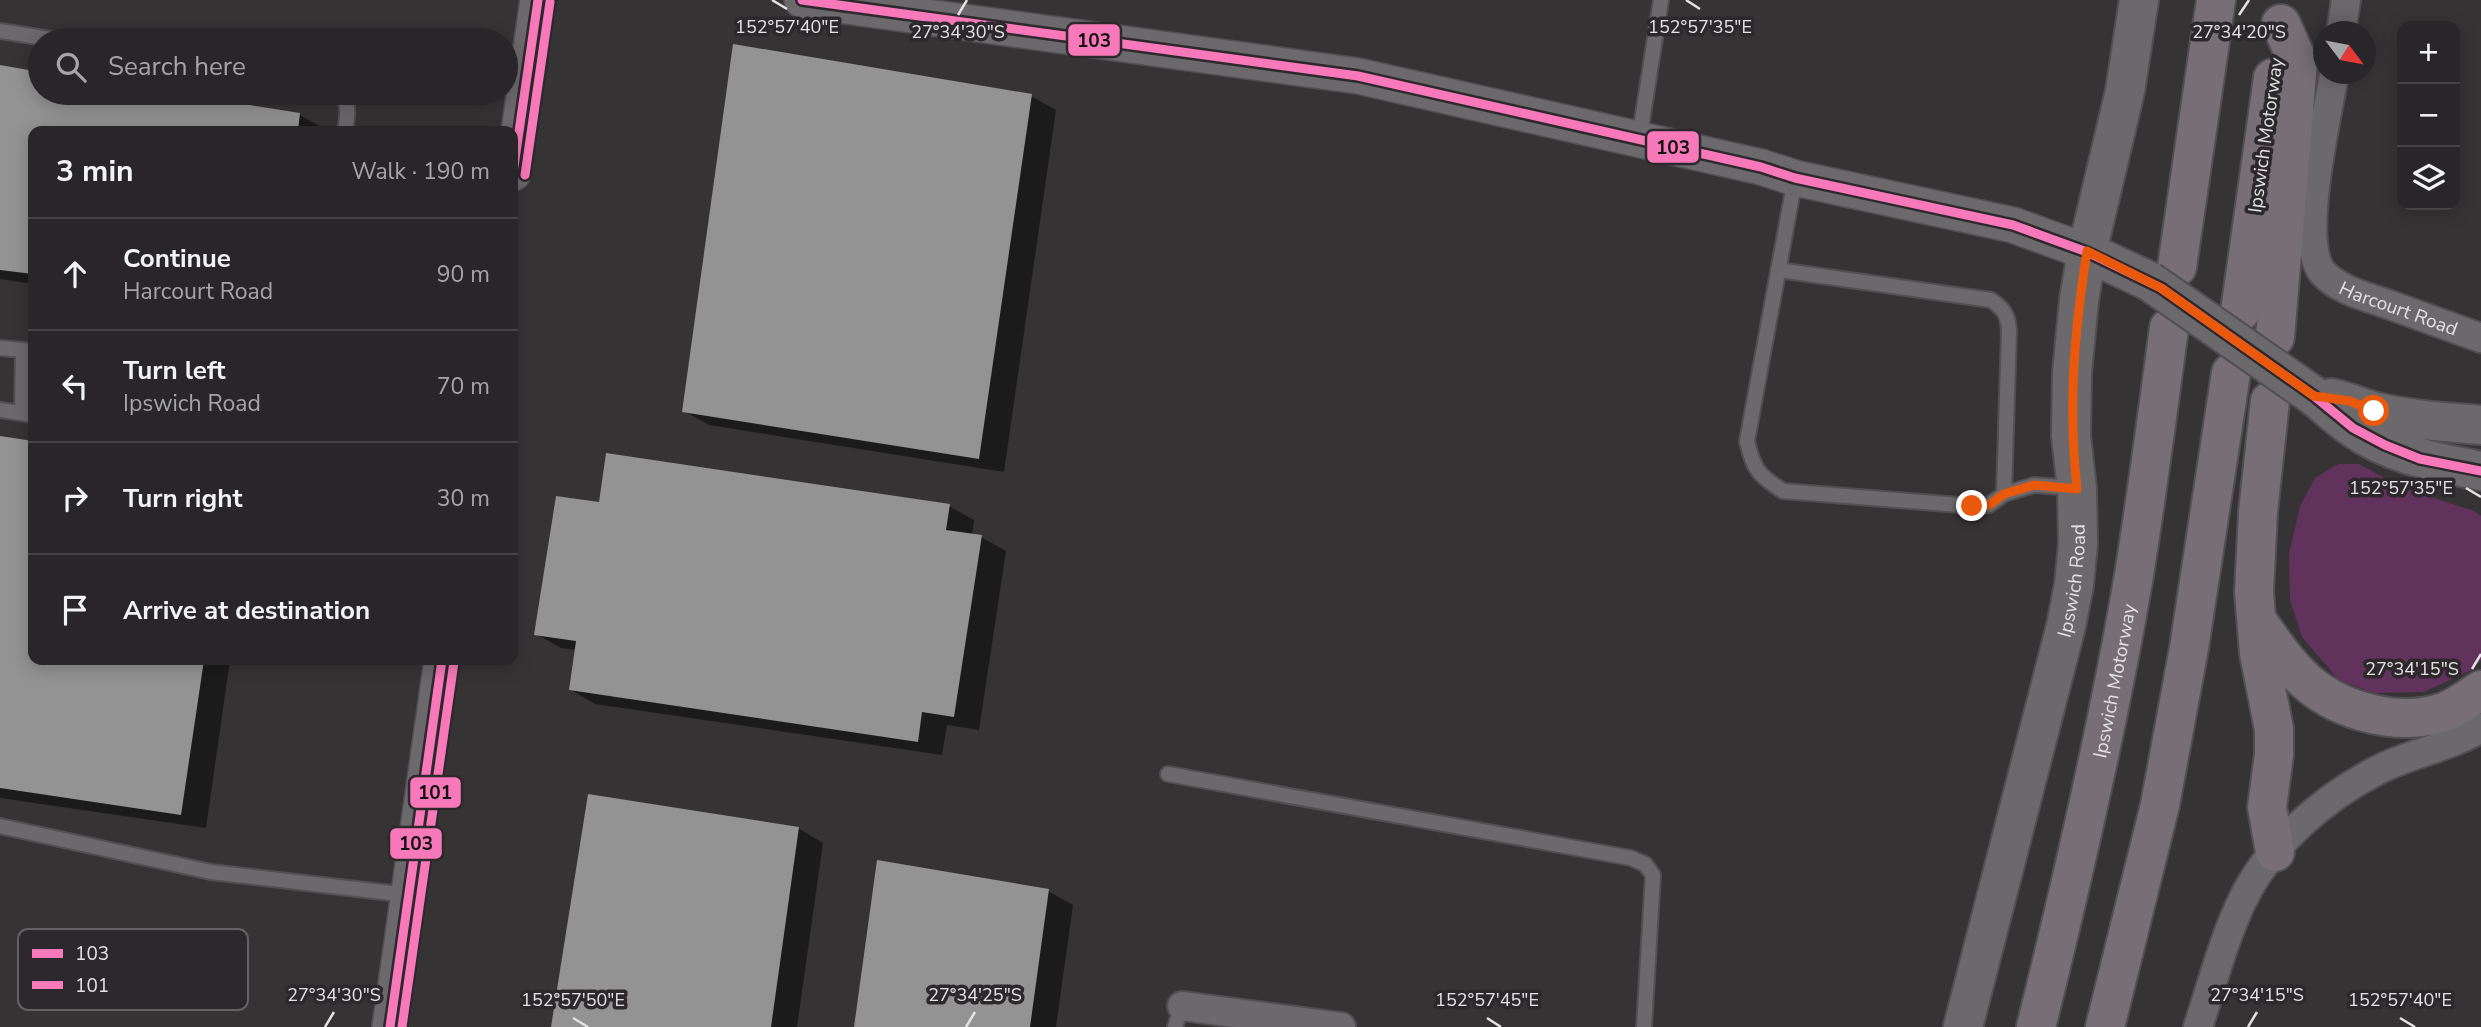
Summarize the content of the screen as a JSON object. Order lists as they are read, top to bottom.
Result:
{
  "streets": {
    "highway": ["Ipswich Motorway"],
    "main road": ["Ipswich Road"],
    "street": ["Harcourt Road"]
  },
  "lines": ["transit line 103", "transit line 101"],
  "legend": ["103", "101"],
  "north": "bottom right",
  "page": {
    "map_buttons": ["+", "−"],
    "search": "Search here",
    "heading": ["3 min", "Walk · 190 m"],
    "list": [
      ["Continue", "Harcourt Road", "90 m"],
      ["Turn left", "Ipswich Road", "70 m"],
      ["Turn right", "30 m"],
      "Arrive at destination"
    ]
  },
  "coordinates": [
    "152°57'40\"E",
    "152°57'35\"E",
    "27°34'30\"S",
    "27°34'20\"S",
    "27°34'15\"S",
    "27°34'25\"S",
    "152°57'50\"E",
    "152°57'45\"E"
  ]
}
